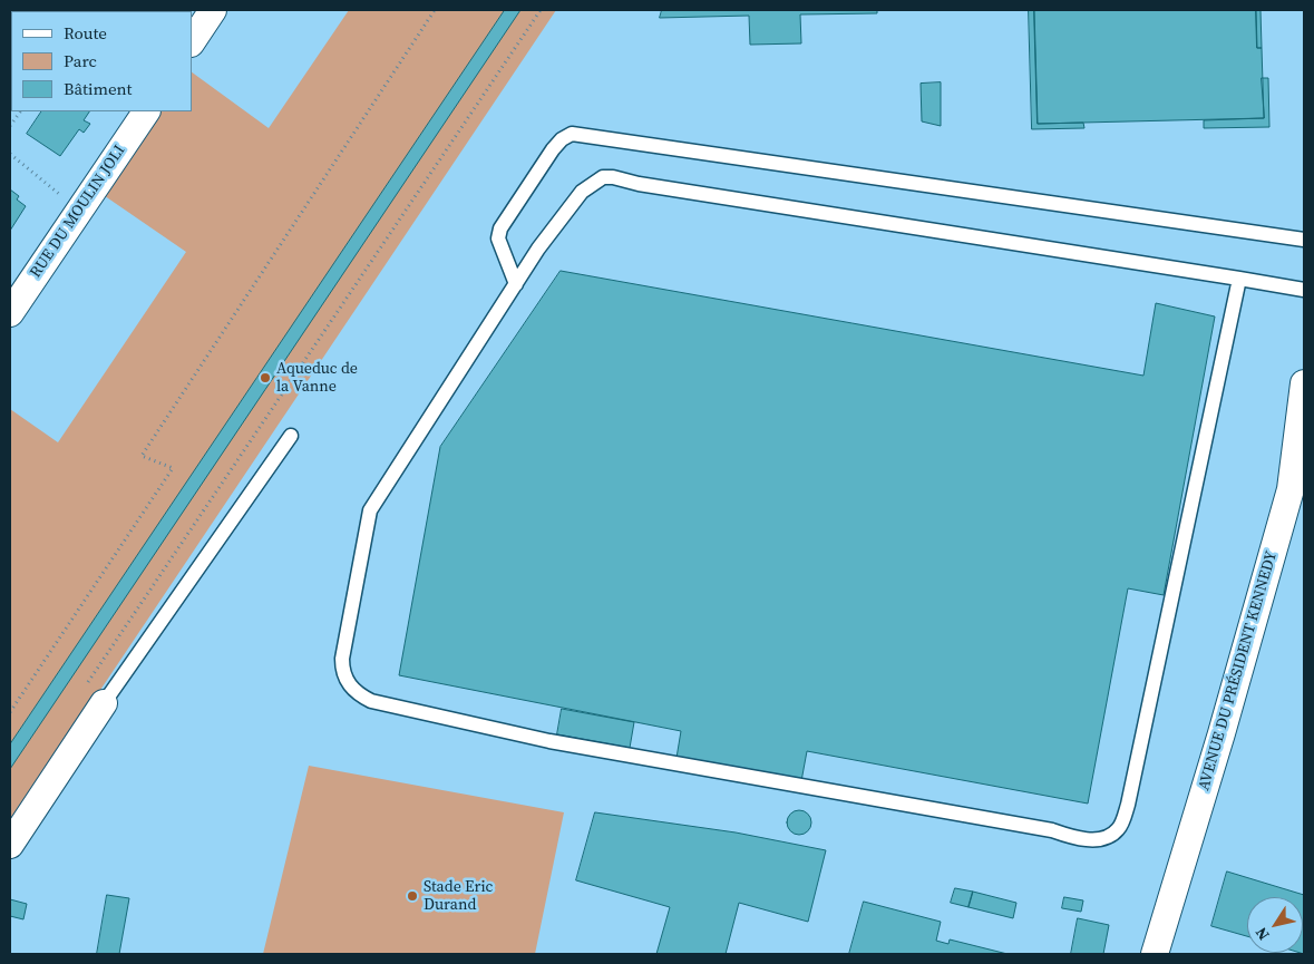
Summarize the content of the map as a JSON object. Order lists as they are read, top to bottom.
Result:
{
  "streets": {
    "street": ["RUE DU MOULIN JOLI", "AVENUE DU PRÉSIDENT KENNEDY"]
  },
  "places": ["Aqueduc de la Vanne", "Stade Eric Durand"],
  "legend": ["Route", "Parc", "Bâtiment"],
  "north": "bottom left"
}
